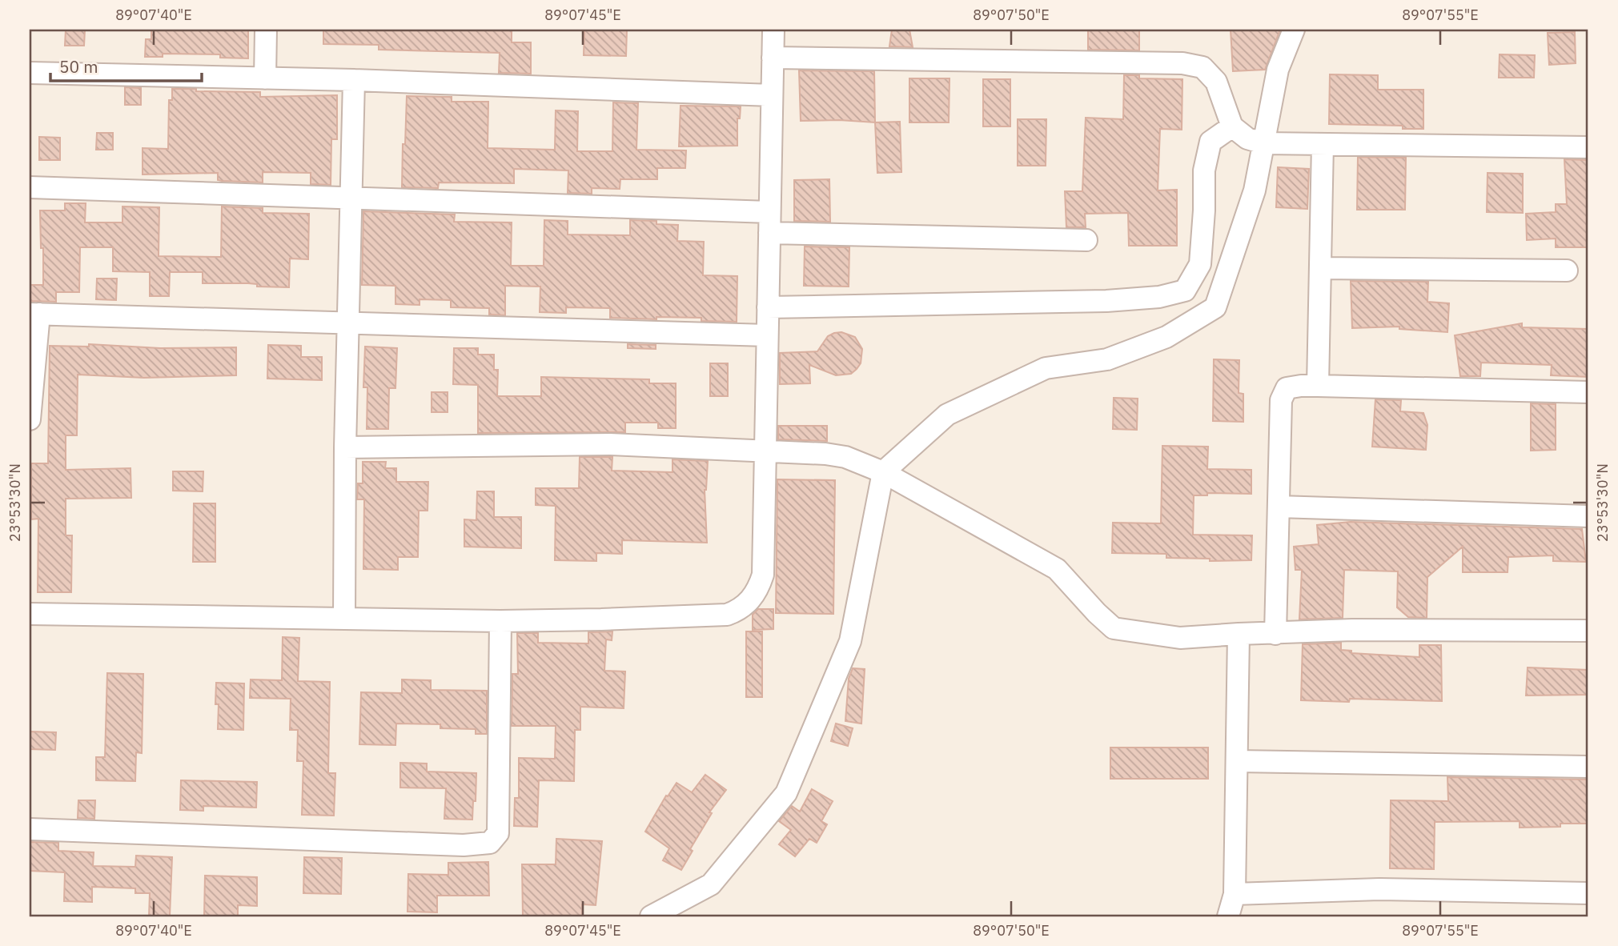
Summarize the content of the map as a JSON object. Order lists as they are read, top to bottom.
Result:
{
  "scale_bar": "50 m",
  "coordinates": [
    "89°07'40\"E",
    "89°07'45\"E",
    "89°07'50\"E",
    "89°07'55\"E",
    "23°53'30\"N"
  ]
}
